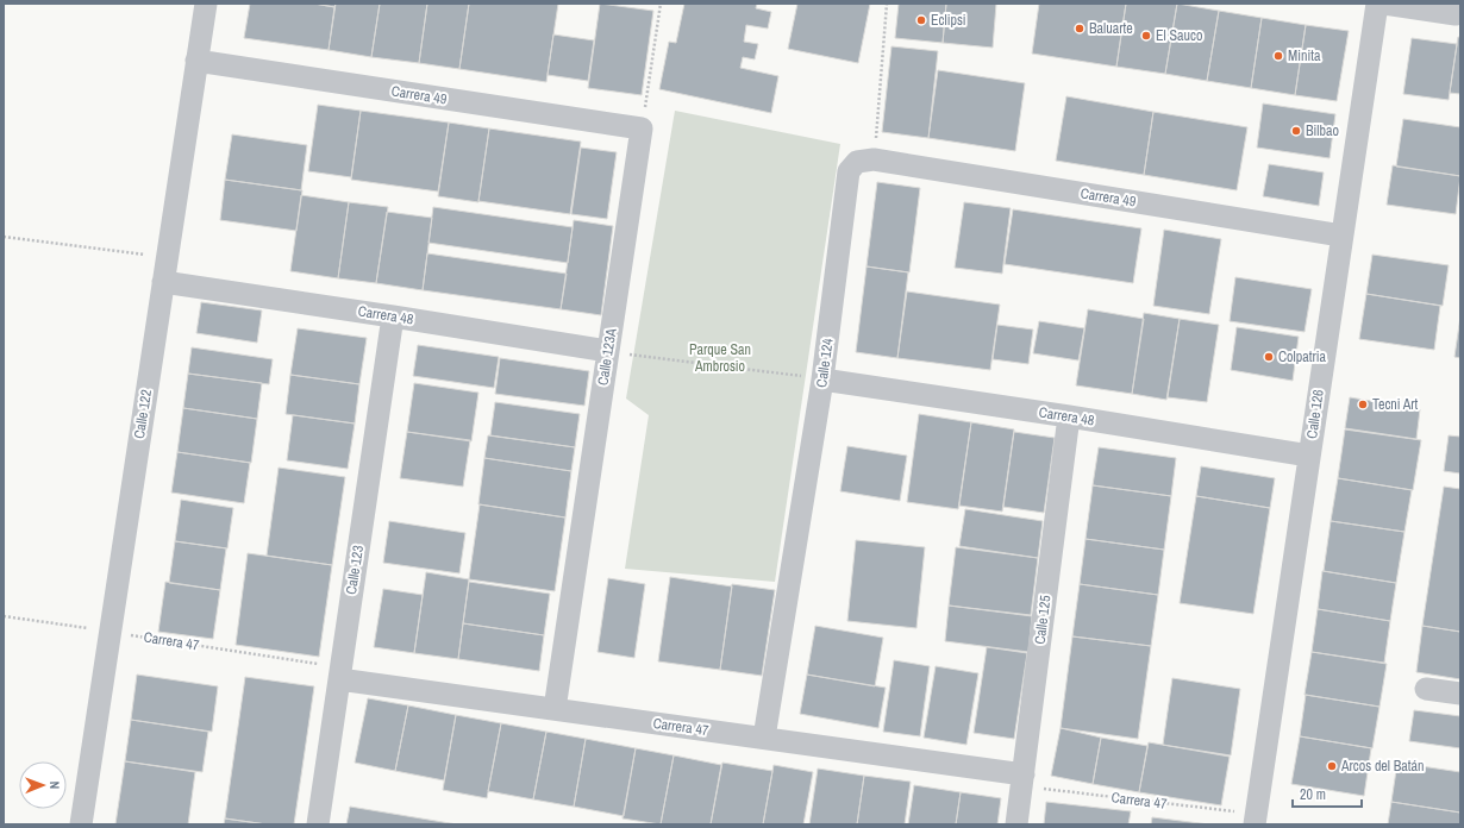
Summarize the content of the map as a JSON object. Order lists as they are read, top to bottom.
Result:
{
  "streets": {
    "street": [
      "Carrera 49",
      "Carrera 48",
      "Calle 123A",
      "Calle 124",
      "Calle 122",
      "Calle 126",
      "Calle 123",
      "Calle 125",
      "Carrera 47"
    ]
  },
  "crossings": [
    ["Carrera 49", "Calle 123A"],
    ["Carrera 49", "Calle 124"],
    ["Carrera 49", "Calle 122"],
    ["Carrera 49", "Calle 126"],
    ["Carrera 48", "Calle 123A"],
    ["Carrera 48", "Calle 124"],
    ["Carrera 48", "Calle 122"],
    ["Carrera 48", "Calle 126"],
    ["Carrera 48", "Calle 123"],
    ["Carrera 48", "Calle 125"],
    ["Calle 123A", "Carrera 47"],
    ["Calle 124", "Carrera 47"],
    ["Calle 122", "Carrera 47"],
    ["Calle 126", "Carrera 47"],
    ["Calle 123", "Carrera 47"],
    ["Calle 125", "Carrera 47"]
  ],
  "parks": ["Parque San Ambrosio"],
  "places": [
    "Eclipsi",
    "Baluarte",
    "El Sauco",
    "Minita",
    "Bilbao",
    "Colpatria",
    "Tecni Art",
    "Arcos del Batán"
  ],
  "scale_bar": "20 m",
  "north": "right"
}
